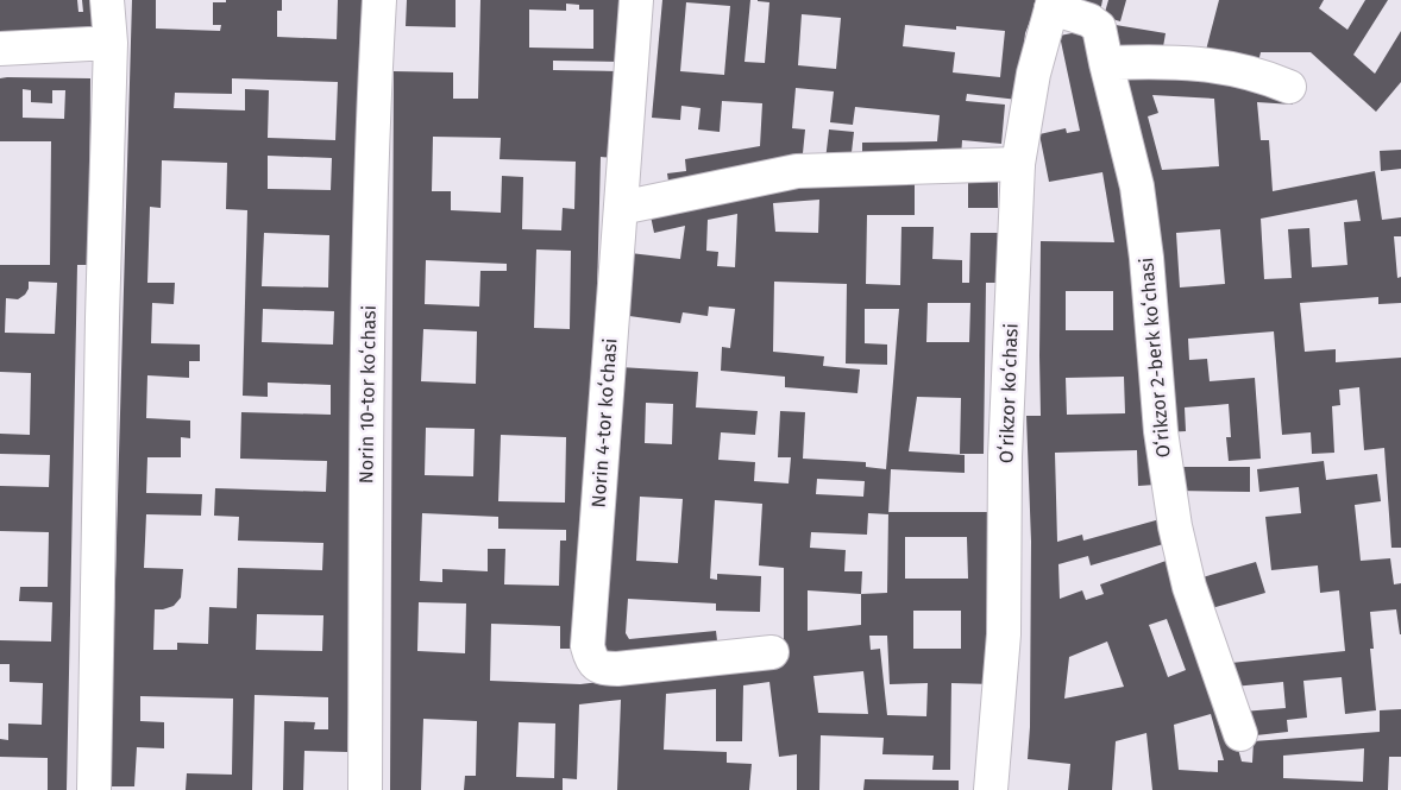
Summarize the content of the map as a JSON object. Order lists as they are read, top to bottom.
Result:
{
  "streets": {
    "street": [
      "Oʻrikzor 2-berk koʻchasi",
      "Oʻrikzor koʻchasi",
      "Norin 10-tor koʻchasi",
      "Norin 4-tor koʻchasi"
    ]
  },
  "crossings": [
    ["Oʻrikzor 2-berk koʻchasi", "Oʻrikzor koʻchasi"]
  ]
}
